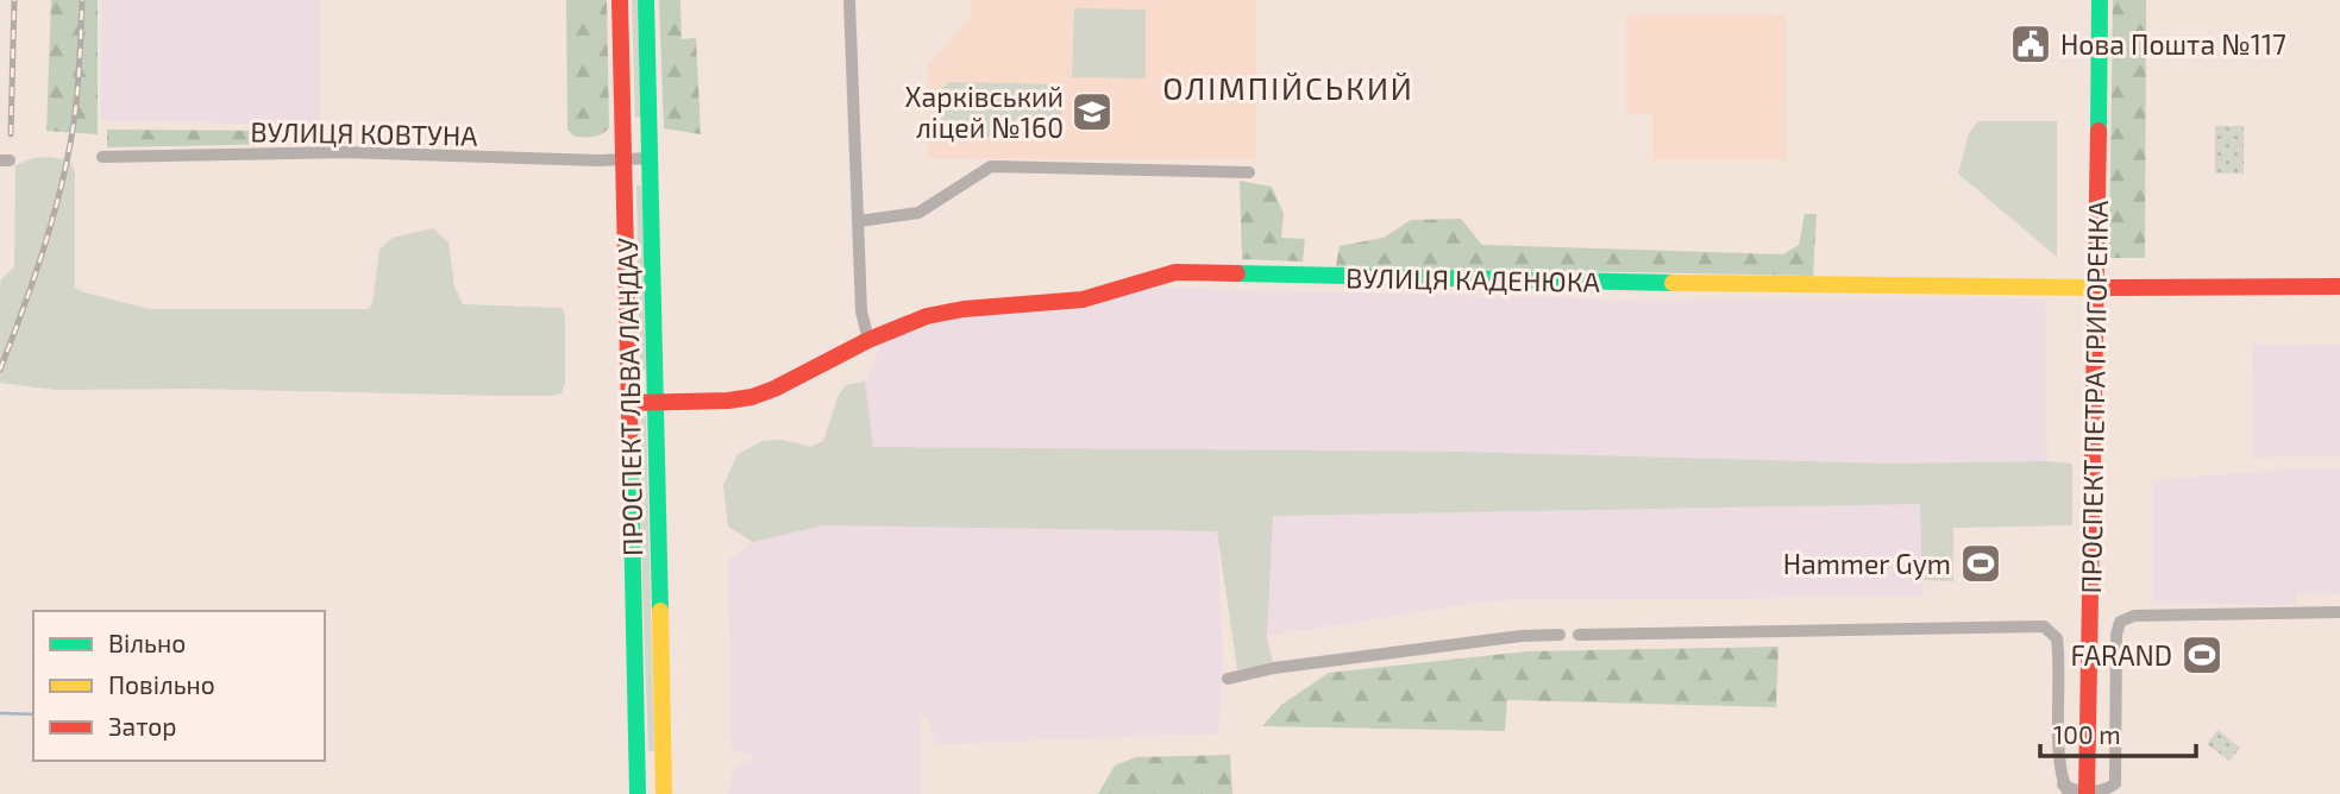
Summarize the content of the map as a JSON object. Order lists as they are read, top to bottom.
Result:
{
  "streets": {
    "main road": ["ВУЛИЦЯ КАДЕНЮКА", "ПРОСПЕКТ ЛЬВА ЛАНДАУ", "ПРОСПЕКТ ПЕТРА ГРИГОРЕНКА"],
    "street": ["ВУЛИЦЯ КОВТУНА"]
  },
  "crossings": [
    ["ВУЛИЦЯ КОВТУНА", "ПРОСПЕКТ ЛЬВА ЛАНДАУ"],
    ["ВУЛИЦЯ КАДЕНЮКА", "ПРОСПЕКТ ЛЬВА ЛАНДАУ"],
    ["ВУЛИЦЯ КАДЕНЮКА", "ПРОСПЕКТ ПЕТРА ГРИГОРЕНКА"]
  ],
  "districts": ["ОЛІМПІЙСЬКИЙ"],
  "places": {
    "public building": ["Нова Пошта №117"],
    "school or university": ["Харківський ліцей №160"],
    "sports": ["Hammer Gym", "FARAND"]
  },
  "legend": ["Вільно", "Повільно", "Затор"],
  "scale_bar": "100 m"
}
